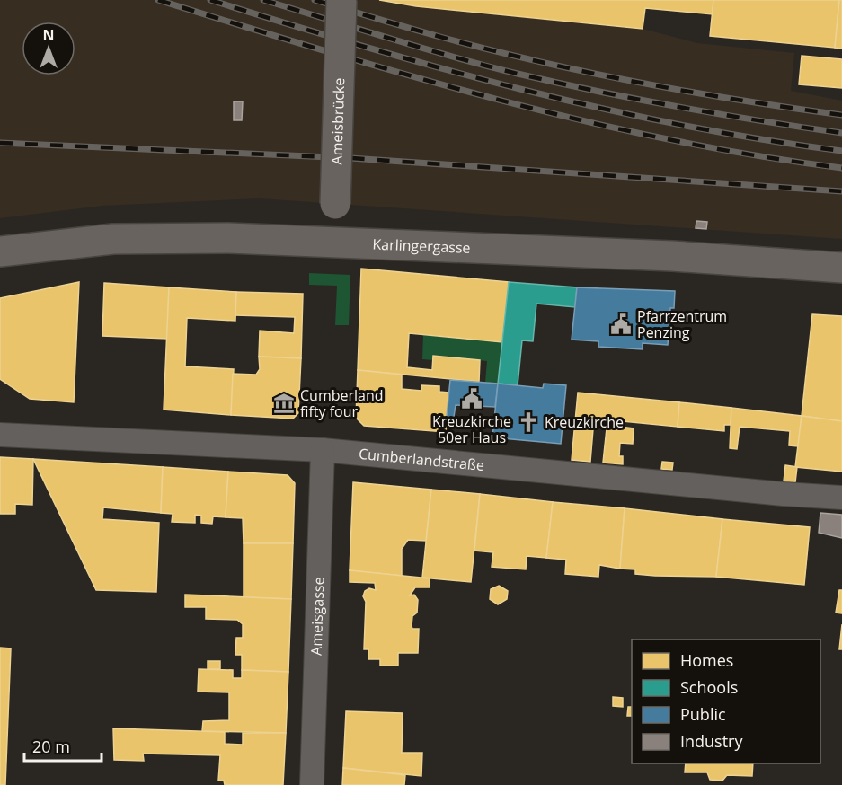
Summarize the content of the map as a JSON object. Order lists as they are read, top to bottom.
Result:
{
  "streets": {
    "main road": ["Ameisbrücke", "Karlingergasse"],
    "street": ["Cumberlandstraße", "Ameisgasse"]
  },
  "crossings": [
    ["Ameisbrücke", "Karlingergasse"],
    ["Cumberlandstraße", "Ameisgasse"]
  ],
  "places": {
    "public building": ["Pfarrzentrum Penzing", "Kreuzkirche 50er Haus"],
    "museum": ["Cumberland fifty four"],
    "church": ["Kreuzkirche"]
  },
  "legend": [
    "Homes",
    "Schools",
    "Public",
    "Industry"
  ],
  "scale_bar": "20 m",
  "north": "top"
}
